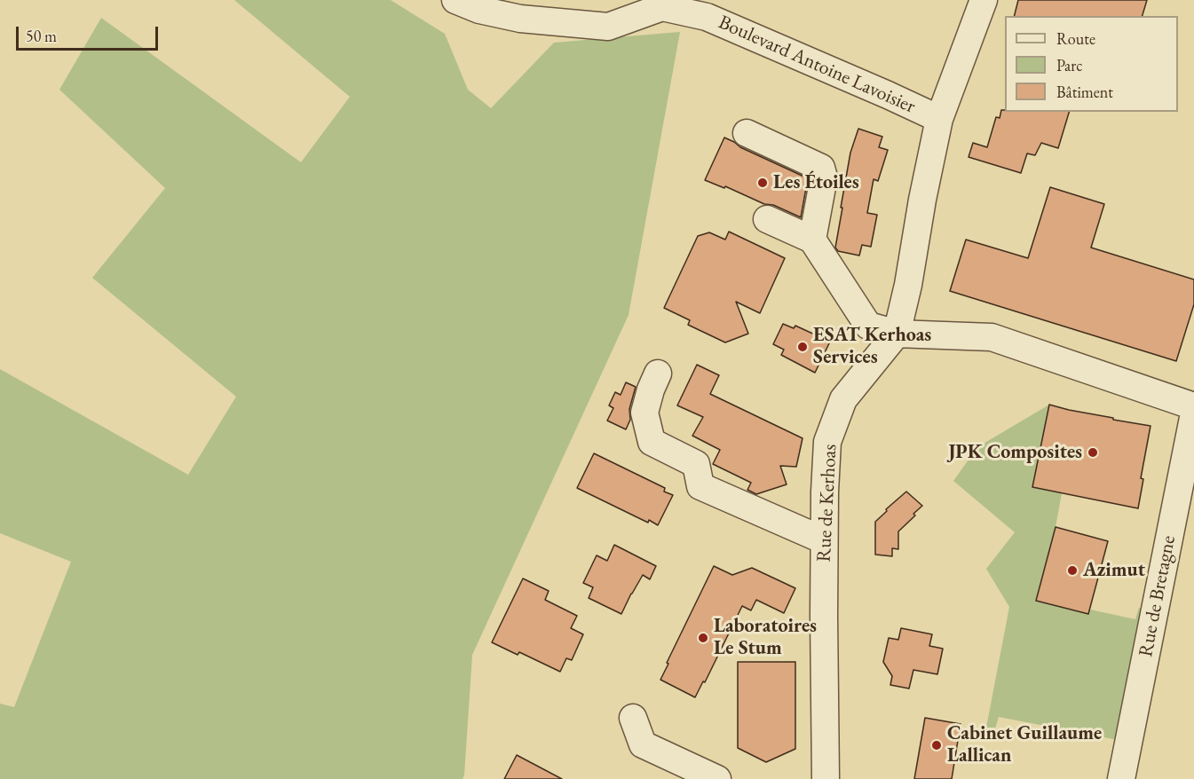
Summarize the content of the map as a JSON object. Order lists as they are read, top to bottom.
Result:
{
  "streets": {
    "street": ["Boulevard Antoine Lavoisier", "Rue de Kerhoas", "Rue de Bretagne"]
  },
  "crossings": [
    ["Boulevard Antoine Lavoisier", "Rue de Kerhoas"]
  ],
  "places": [
    "Les Étoiles",
    "ESAT Kerhoas Services",
    "JPK Composites",
    "Azimut",
    "Laboratoires Le Stum",
    "Cabinet Guillaume Lallican"
  ],
  "legend": ["Route", "Parc", "Bâtiment"],
  "scale_bar": "50 m"
}
